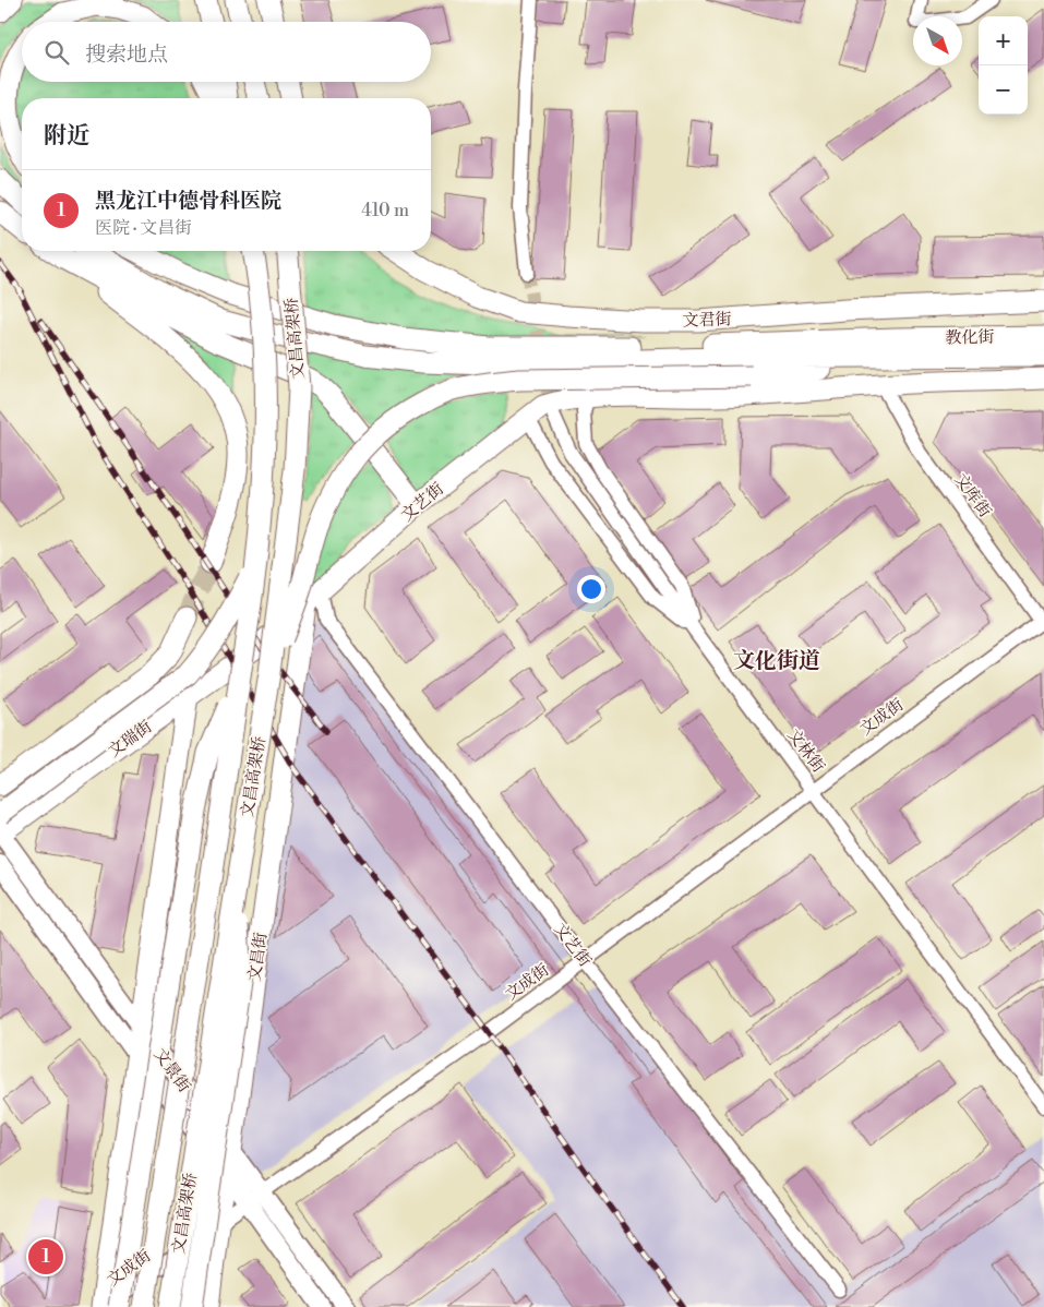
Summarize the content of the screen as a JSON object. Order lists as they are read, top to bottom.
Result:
{
  "streets": {
    "highway": [
      "文君街",
      "教化街",
      "文昌高架桥",
      "文艺街",
      "文瑞街",
      "文昌街"
    ],
    "main road": ["文景街"],
    "street": ["文库街", "文成街", "文林街"]
  },
  "crossings": [
    ["文库街", "文成街"],
    ["文艺街", "文成街"],
    ["文艺街", "文瑞街"],
    ["文艺街", "文昌街"],
    ["文成街", "文林街"],
    ["文成街", "文昌街"],
    ["文成街", "文景街"],
    ["文瑞街", "文景街"],
    ["文昌街", "文景街"]
  ],
  "districts": ["文化街道"],
  "north": "bottom right",
  "page": {
    "map_buttons": ["+", "−"],
    "search": "搜索地点",
    "heading": "附近",
    "list": [
      {
        "mark": "1",
        "name": "黑龙江中德骨科医院",
        "note": "医院 · 文昌街",
        "value": "410 m"
      }
    ],
    "pins": "1"
  }
}
